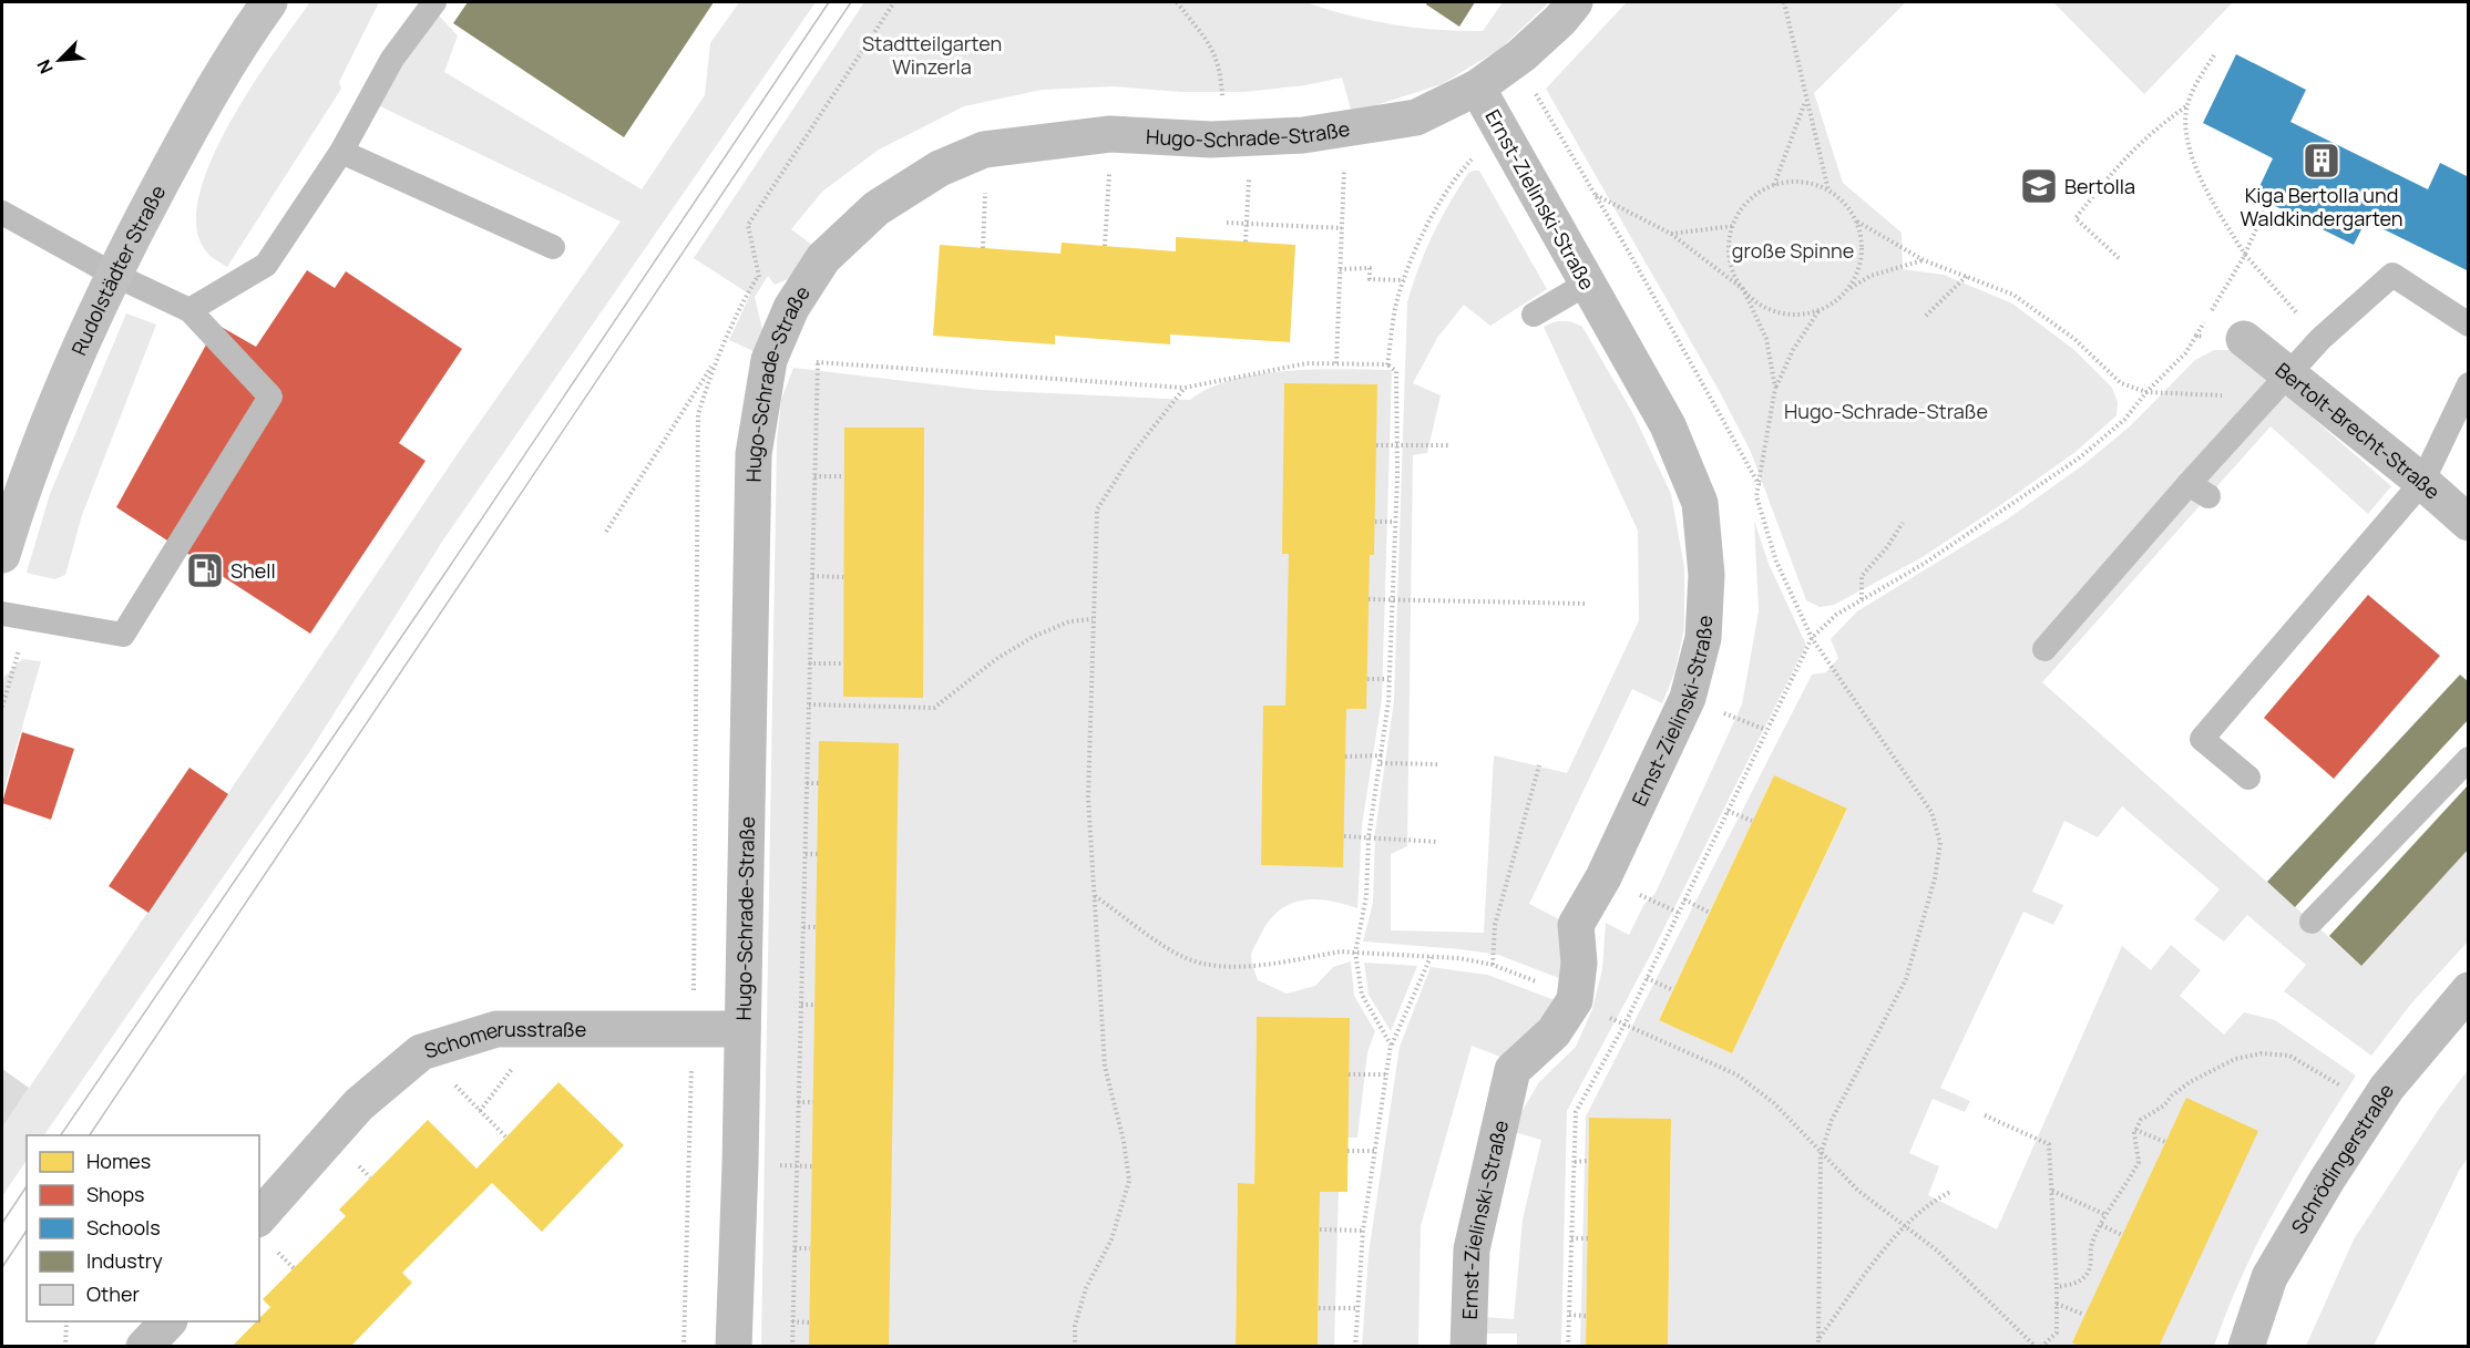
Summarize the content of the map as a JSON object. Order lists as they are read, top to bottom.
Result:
{
  "streets": {
    "street": [
      "Hugo-Schrade-Straße",
      "Ernst-Zielinski-Straße",
      "Rudolstädter Straße",
      "Bertolt-Brecht-Straße",
      "Schomerusstraße",
      "Schrödingerstraße"
    ]
  },
  "crossings": [
    ["Hugo-Schrade-Straße", "Ernst-Zielinski-Straße"],
    ["Hugo-Schrade-Straße", "Schomerusstraße"]
  ],
  "parks": ["Stadtteilgarten Winzerla", "große Spinne", "Hugo-Schrade-Straße"],
  "places": {
    "building": ["Kiga Bertolla und Waldkindergarten"],
    "school or university": ["Bertolla"],
    "fuel station": ["Shell"]
  },
  "legend": [
    "Homes",
    "Shops",
    "Schools",
    "Industry",
    "Other"
  ],
  "north": "bottom left"
}
